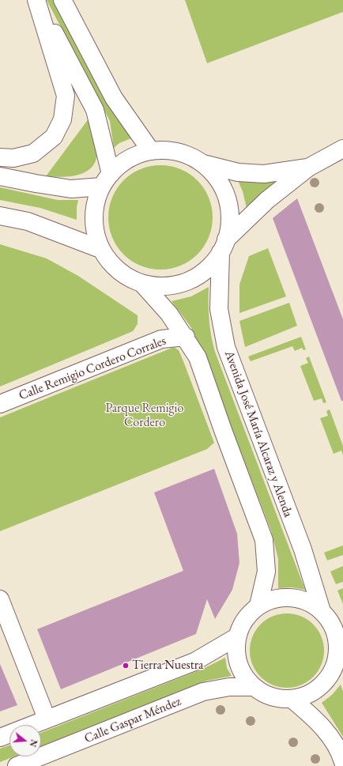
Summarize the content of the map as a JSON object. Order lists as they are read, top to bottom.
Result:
{
  "streets": {
    "street": ["Calle Remigio Cordero Corrales", "Avenida José María Alcaraz y Alenda", "Calle Gaspar Méndez"]
  },
  "crossings": [
    ["Avenida José María Alcaraz y Alenda", "Calle Gaspar Méndez"]
  ],
  "parks": ["Parque Remigio Cordero"],
  "places": ["Tierra Nuestra"],
  "north": "right"
}
